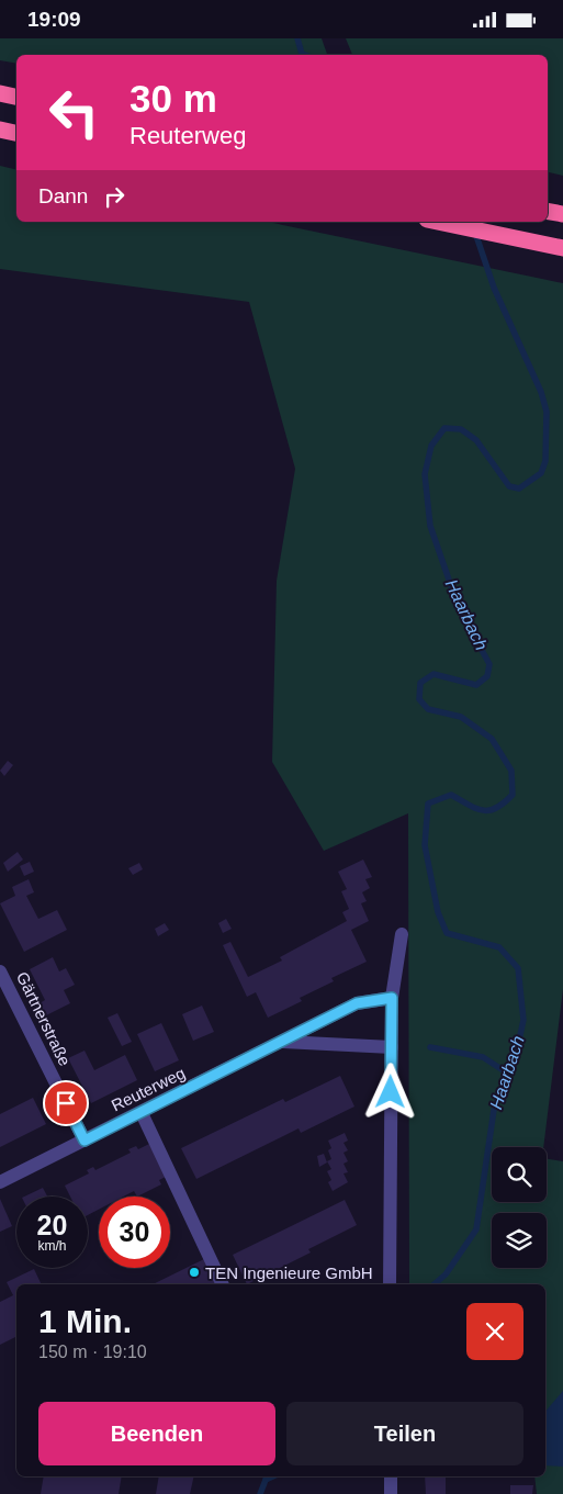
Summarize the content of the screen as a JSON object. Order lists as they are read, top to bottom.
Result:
{
  "streets": {
    "street": ["Gärtnerstraße", "Reuterweg"]
  },
  "crossings": [
    ["Gärtnerstraße", "Reuterweg"]
  ],
  "water": ["Haarbach"],
  "places": ["TEN Ingenieure GmbH"],
  "page": {
    "status": "19:09",
    "turn": ["30 m", "Reuterweg"],
    "then": "Dann",
    "speed": "20 km/h",
    "limit": "30",
    "heading": ["1 Min.", "150 m · 19:10"],
    "buttons": ["Beenden", "Teilen"]
  }
}
